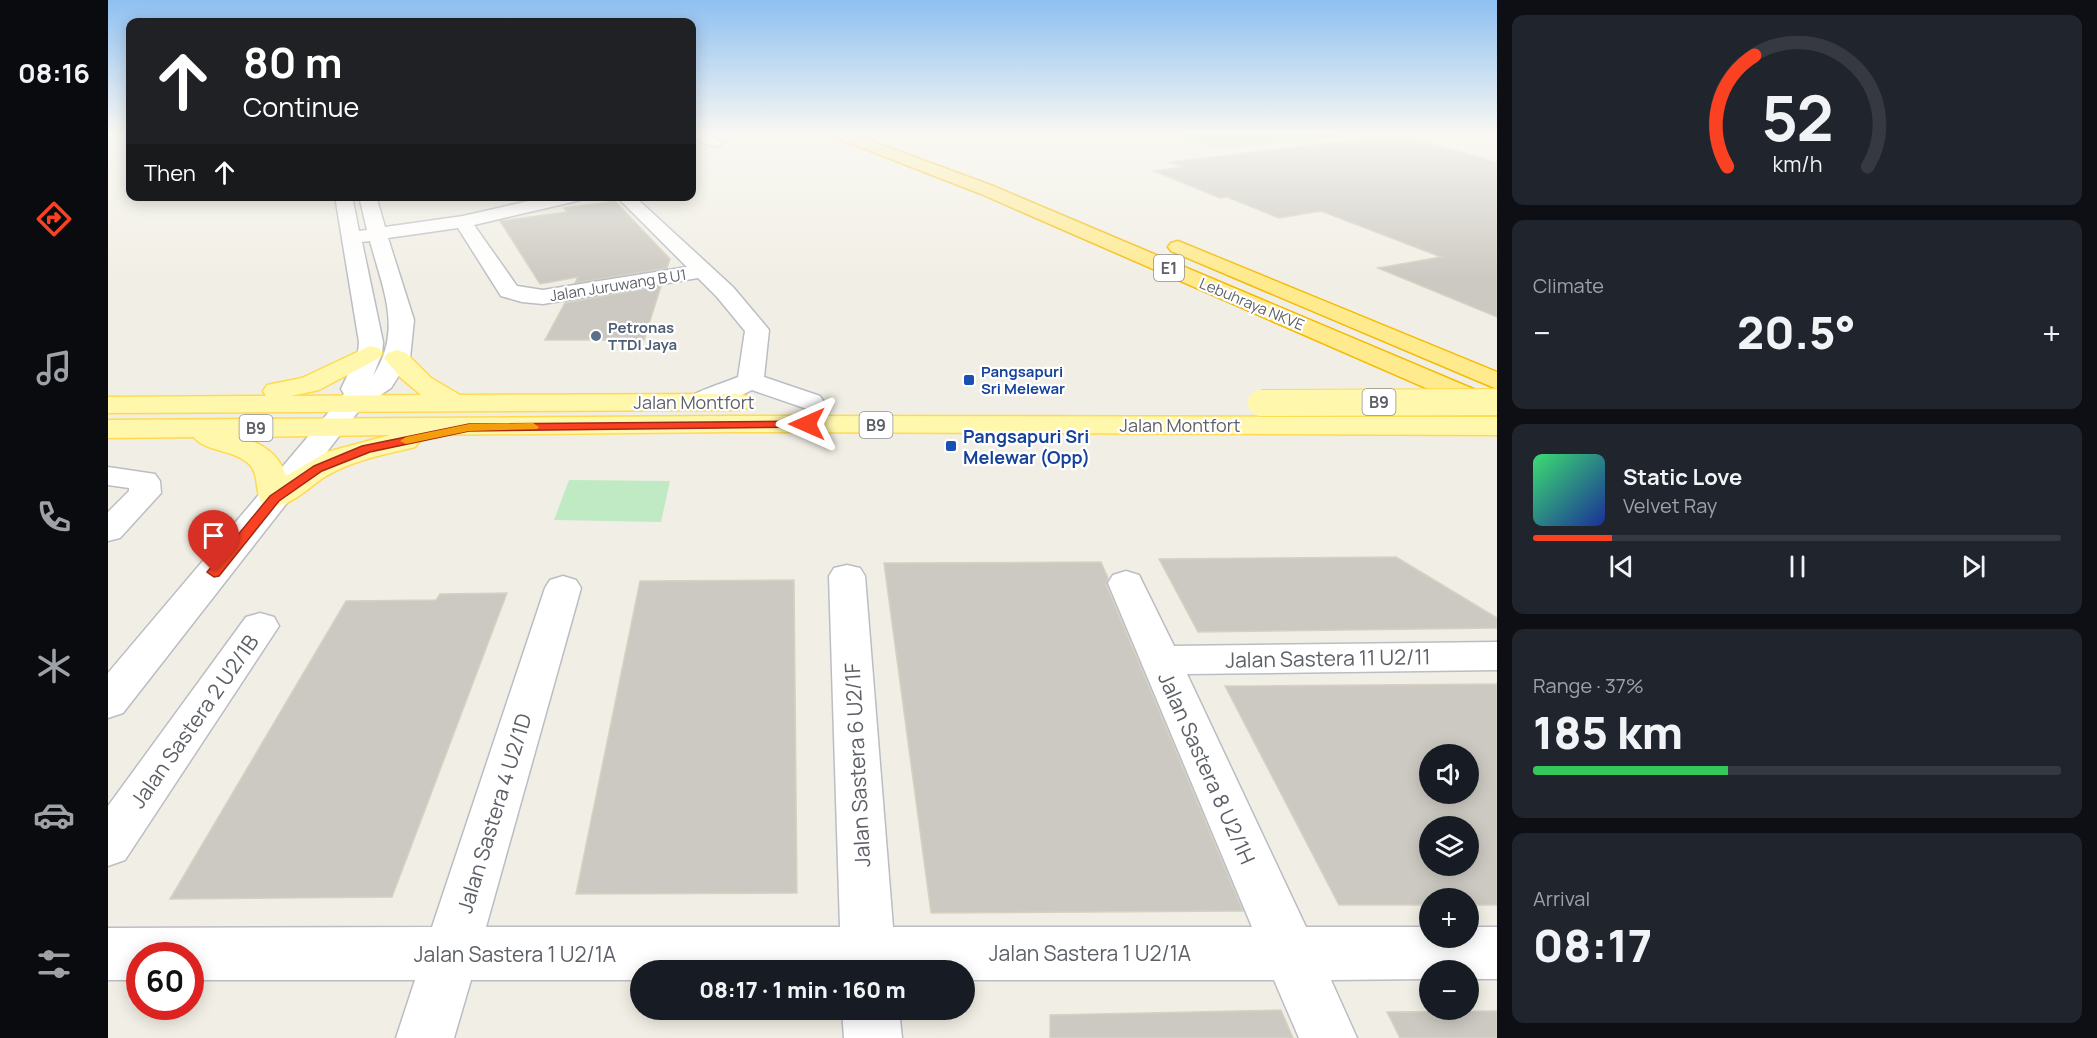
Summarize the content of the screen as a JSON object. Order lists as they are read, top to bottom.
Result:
{
  "streets": {
    "highway": ["E1", "Lebuhraya NKVE"],
    "main road": ["Jalan Montfort", "B9"],
    "street": [
      "Jalan Juruwang B U1",
      "Jalan Sastera 11 U2/11",
      "Jalan Sastera 2 U2/1B",
      "Jalan Sastera 6 U2/1F",
      "Jalan Sastera 8 U2/1H",
      "Jalan Sastera 4 U2/1D",
      "Jalan Sastera 1 U2/1A"
    ]
  },
  "crossings": [
    ["Jalan Sastera 11 U2/11", "Jalan Sastera 8 U2/1H"],
    ["Jalan Sastera 8 U2/1H", "Jalan Sastera 1 U2/1A"],
    ["Jalan Sastera 4 U2/1D", "Jalan Sastera 1 U2/1A"]
  ],
  "places": {
    "other": ["Petronas TTDI Jaya"],
    "transit": ["Pangsapuri Sri Melewar", "Pangsapuri Sri Melewar (Opp)"]
  },
  "page": {
    "tabs": "08:16",
    "turn": ["80 m", "Continue"],
    "then": "Then",
    "tile": [
      "Climate",
      ["Range · 37%", "185 km"],
      ["Arrival", "08:17"]
    ],
    "heat": ["−", "20.5°", "+"],
    "song": ["Static Love", "Velvet Ray"],
    "map_buttons": ["+", "−"],
    "limit": "60",
    "trip": "08:17 · 1 min · 160 m",
    "gauge": ["52", "km/h"]
  }
}
